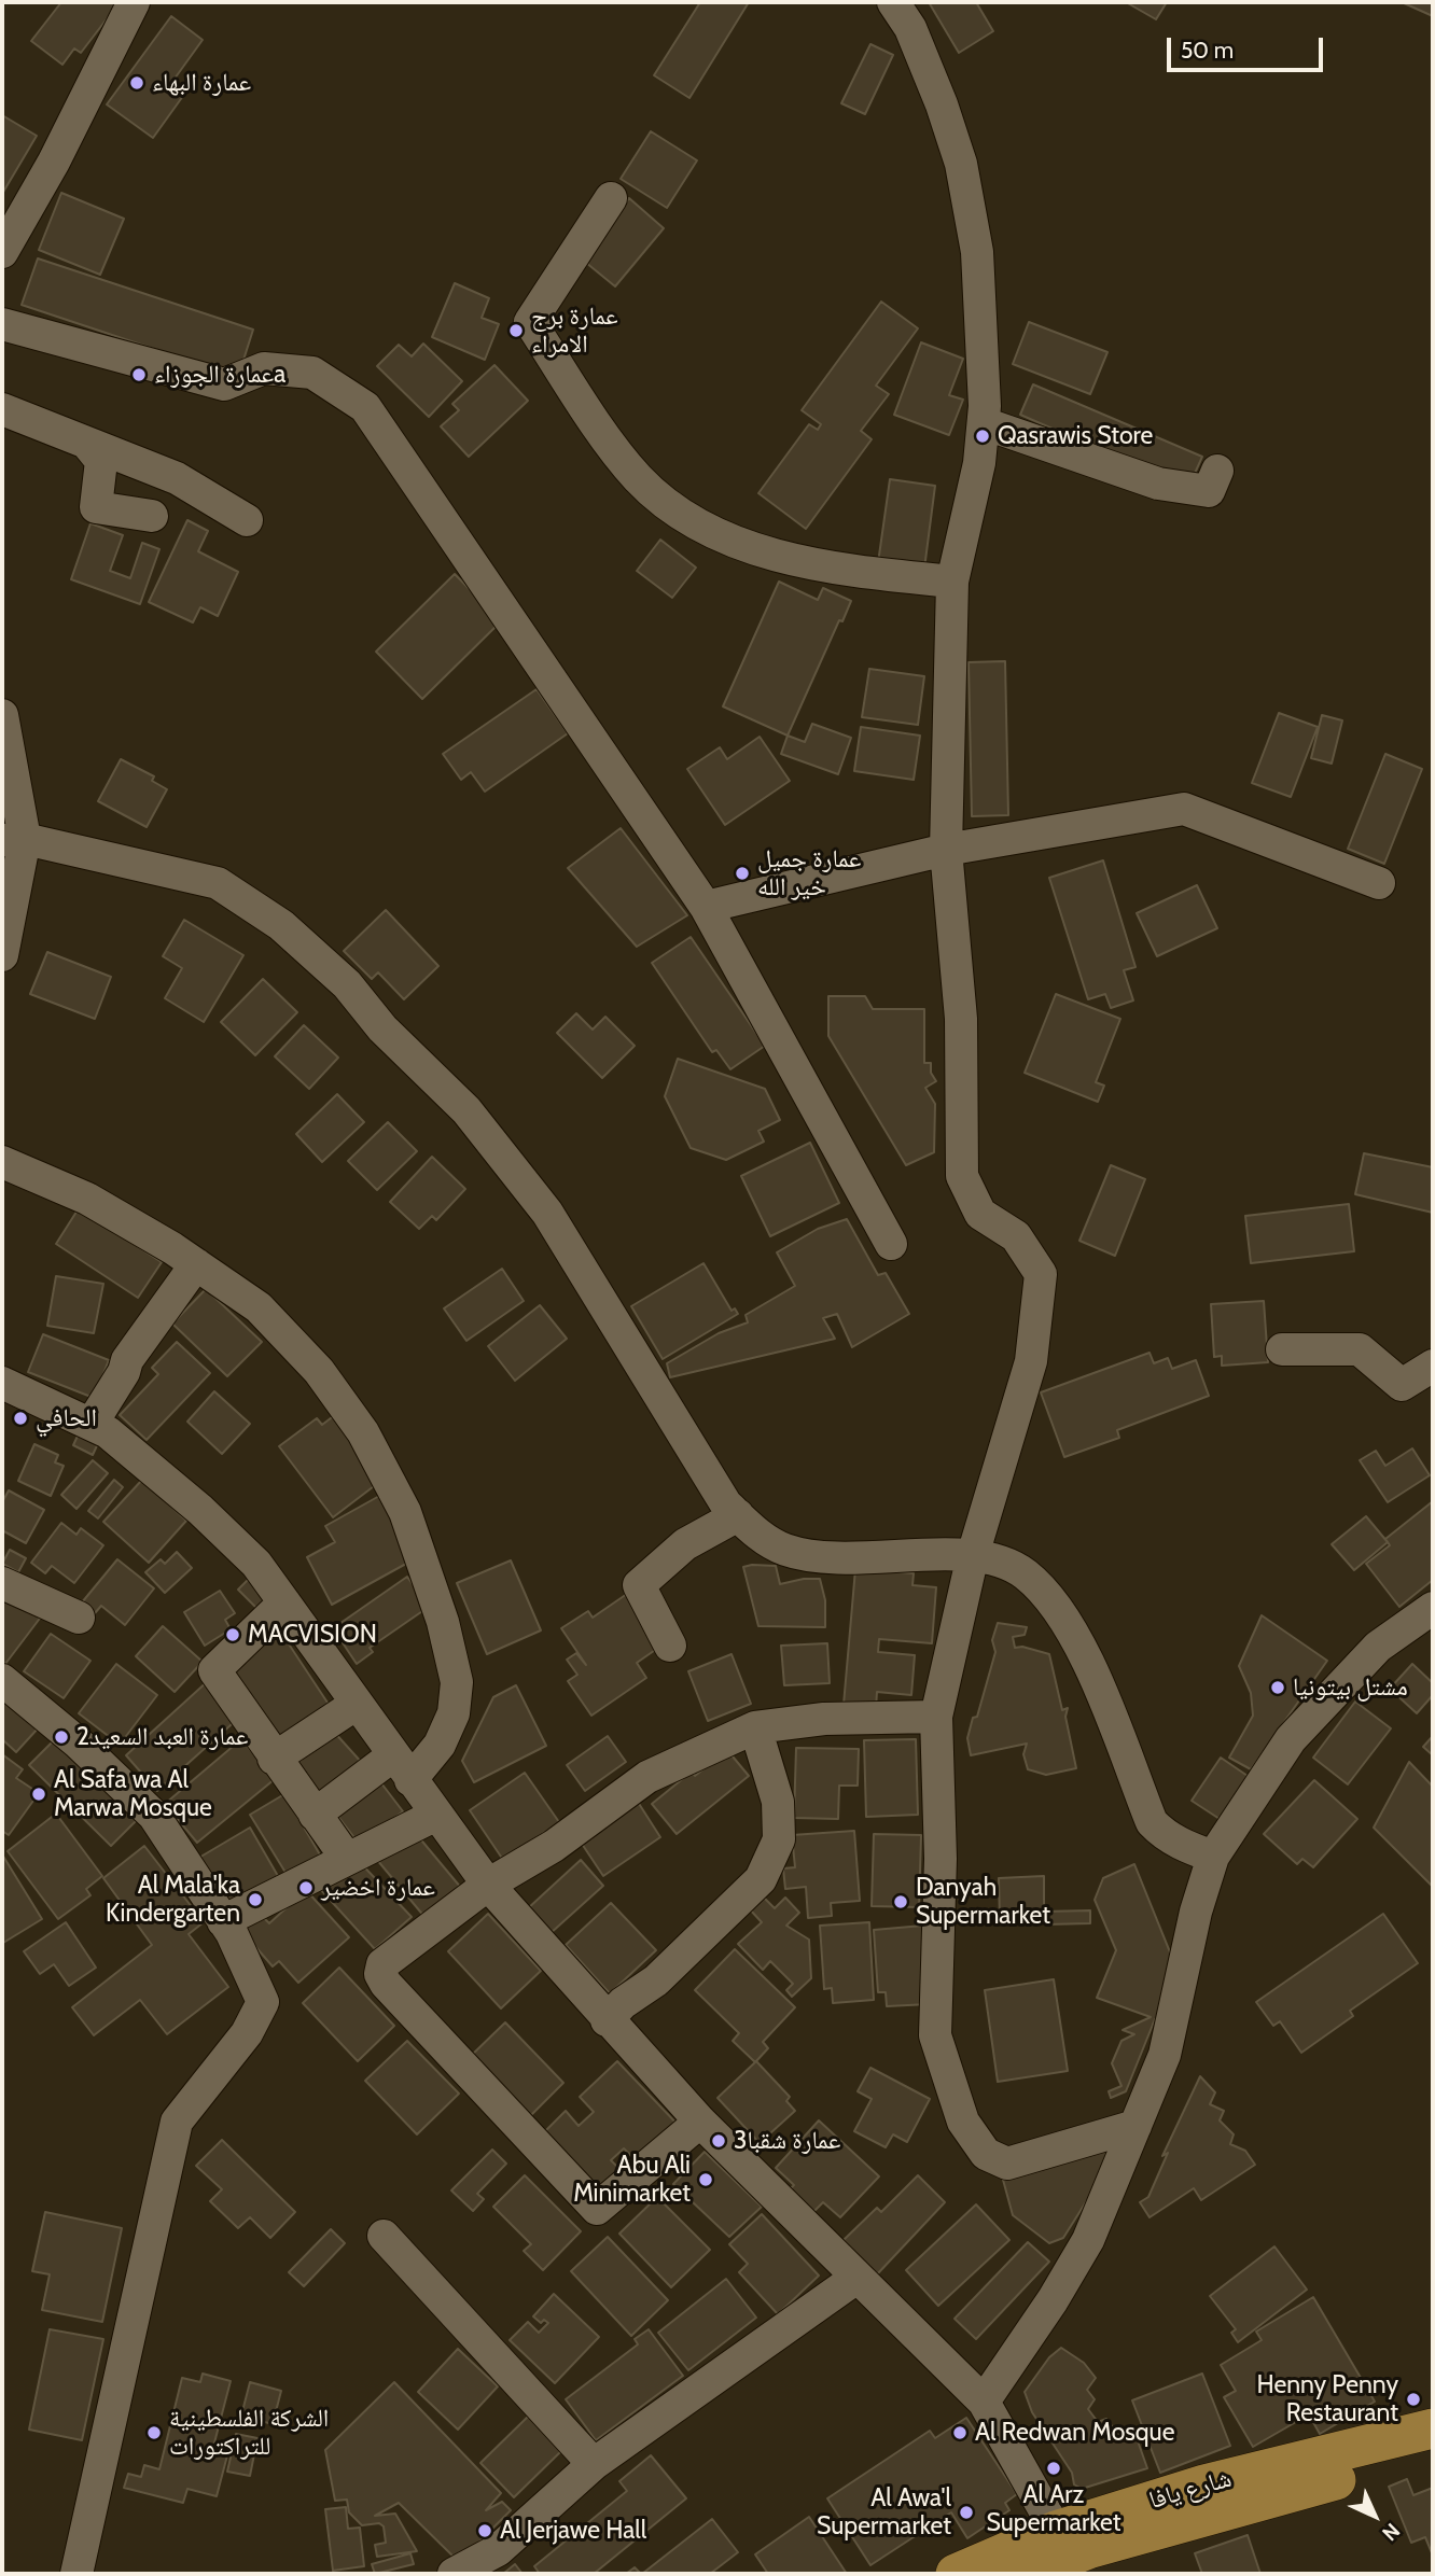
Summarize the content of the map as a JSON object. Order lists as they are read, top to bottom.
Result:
{
  "streets": {
    "main road": ["شارع يافا"]
  },
  "places": [
    "عمارة البهاء",
    "عمارة برج الامراء",
    "عمارة الجوزاءa",
    "Qasrawis Store",
    "عمارة جميل خير الله",
    "الحافي",
    "MACVISION",
    "مشتل بيتونيا",
    "عمارة العبد السعيد2",
    "Al Safa wa Al Marwa Mosque",
    "عمارة اخضير",
    "Al Mala'ka Kindergarten",
    "Danyah Supermarket",
    "عمارة شقبا3",
    "Abu Ali Minimarket",
    "Henny Penny Restaurant",
    "الشركة الفلسطينية للتراكتورات",
    "Al Redwan Mosque",
    "Al Arz Supermarket",
    "Al Awa'l Supermarket",
    "Al Jerjawe Hall"
  ],
  "scale_bar": "50 m",
  "north": "bottom right"
}
